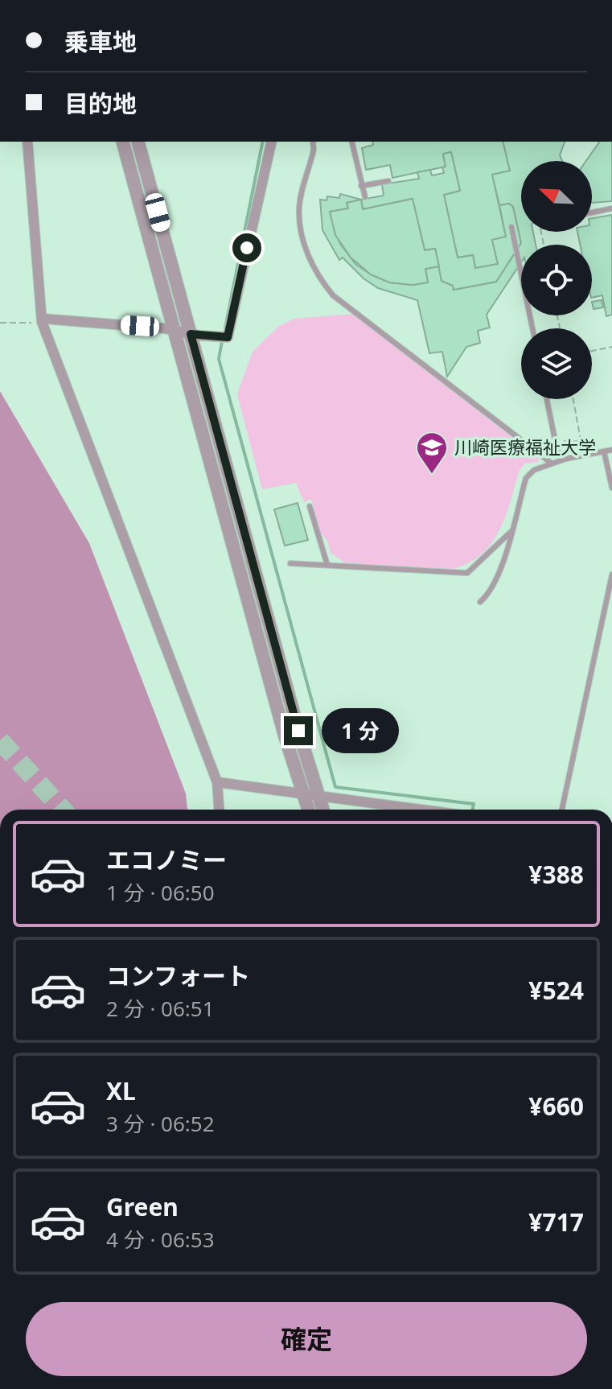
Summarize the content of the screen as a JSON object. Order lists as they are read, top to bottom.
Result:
{
  "places": {
    "school or university": ["川崎医療福祉大学"]
  },
  "north": "top left",
  "page": {
    "banner": ["乗車地", "目的地"],
    "bubble": "1 分",
    "list": [
      {
        "name": "エコノミー",
        "note": "1 分 · 06:50",
        "value": "¥388"
      },
      {
        "name": "コンフォート",
        "note": "2 分 · 06:51",
        "value": "¥524"
      },
      {
        "name": "XL",
        "note": "3 分 · 06:52",
        "value": "¥660"
      },
      {
        "name": "Green",
        "note": "4 分 · 06:53",
        "value": "¥717"
      }
    ],
    "buttons": "確定"
  }
}
